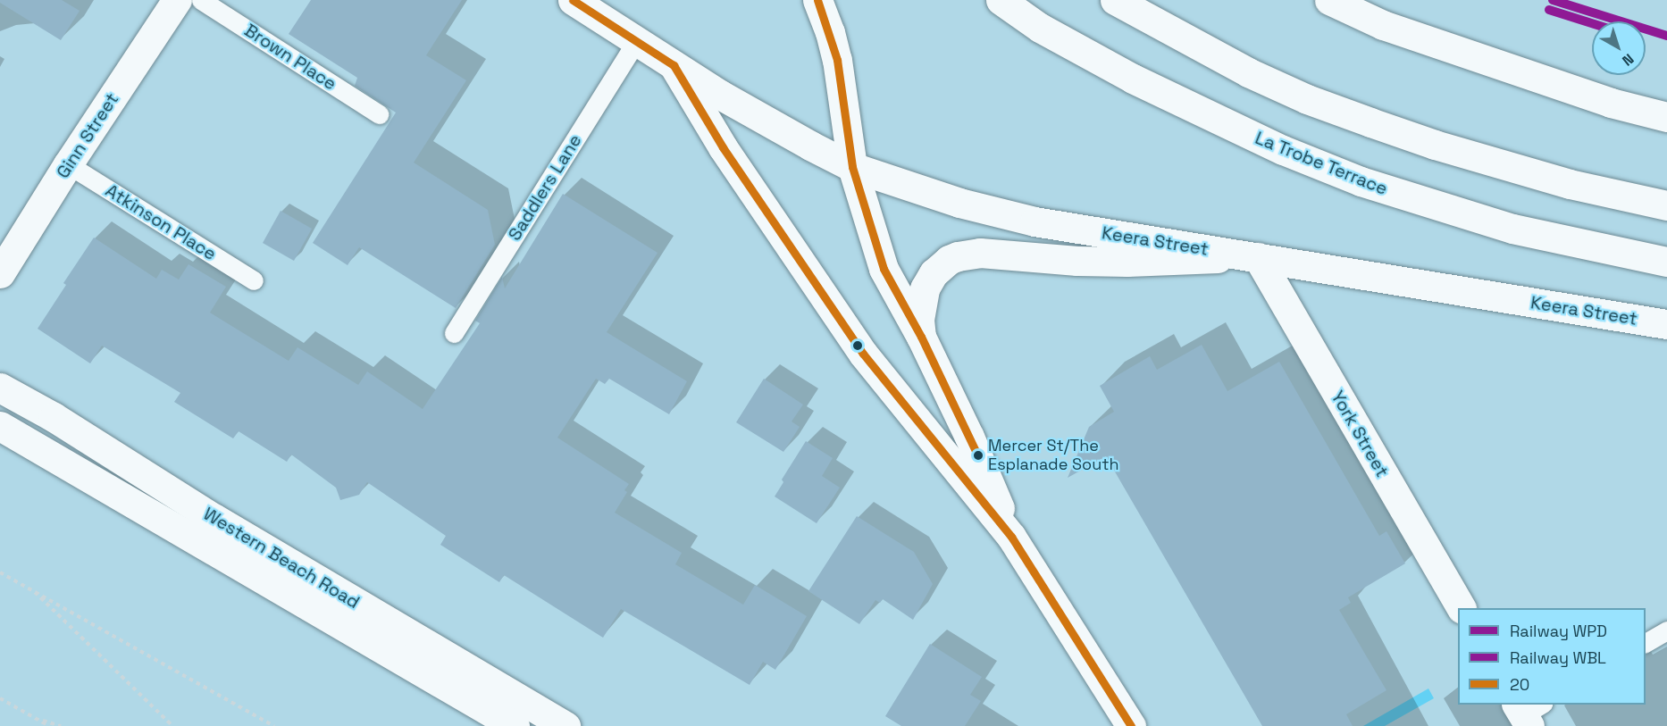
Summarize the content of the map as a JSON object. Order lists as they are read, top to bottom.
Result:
{
  "streets": {
    "main road": [
      "Ginn Street",
      "La Trobe Terrace",
      "Keera Street",
      "York Street",
      "Western Beach Road"
    ],
    "lane": ["Brown Place", "Saddlers Lane", "Atkinson Place"]
  },
  "crossings": [
    ["Ginn Street", "Atkinson Place"],
    ["Saddlers Lane", "Keera Street"],
    ["Keera Street", "York Street"]
  ],
  "places": ["Mercer St/The Esplanade South"],
  "lines": ["rail line WPD", "transit line 20", "rail line WBL"],
  "legend": ["Railway WPD", "Railway WBL", "20"],
  "north": "bottom right"
}
